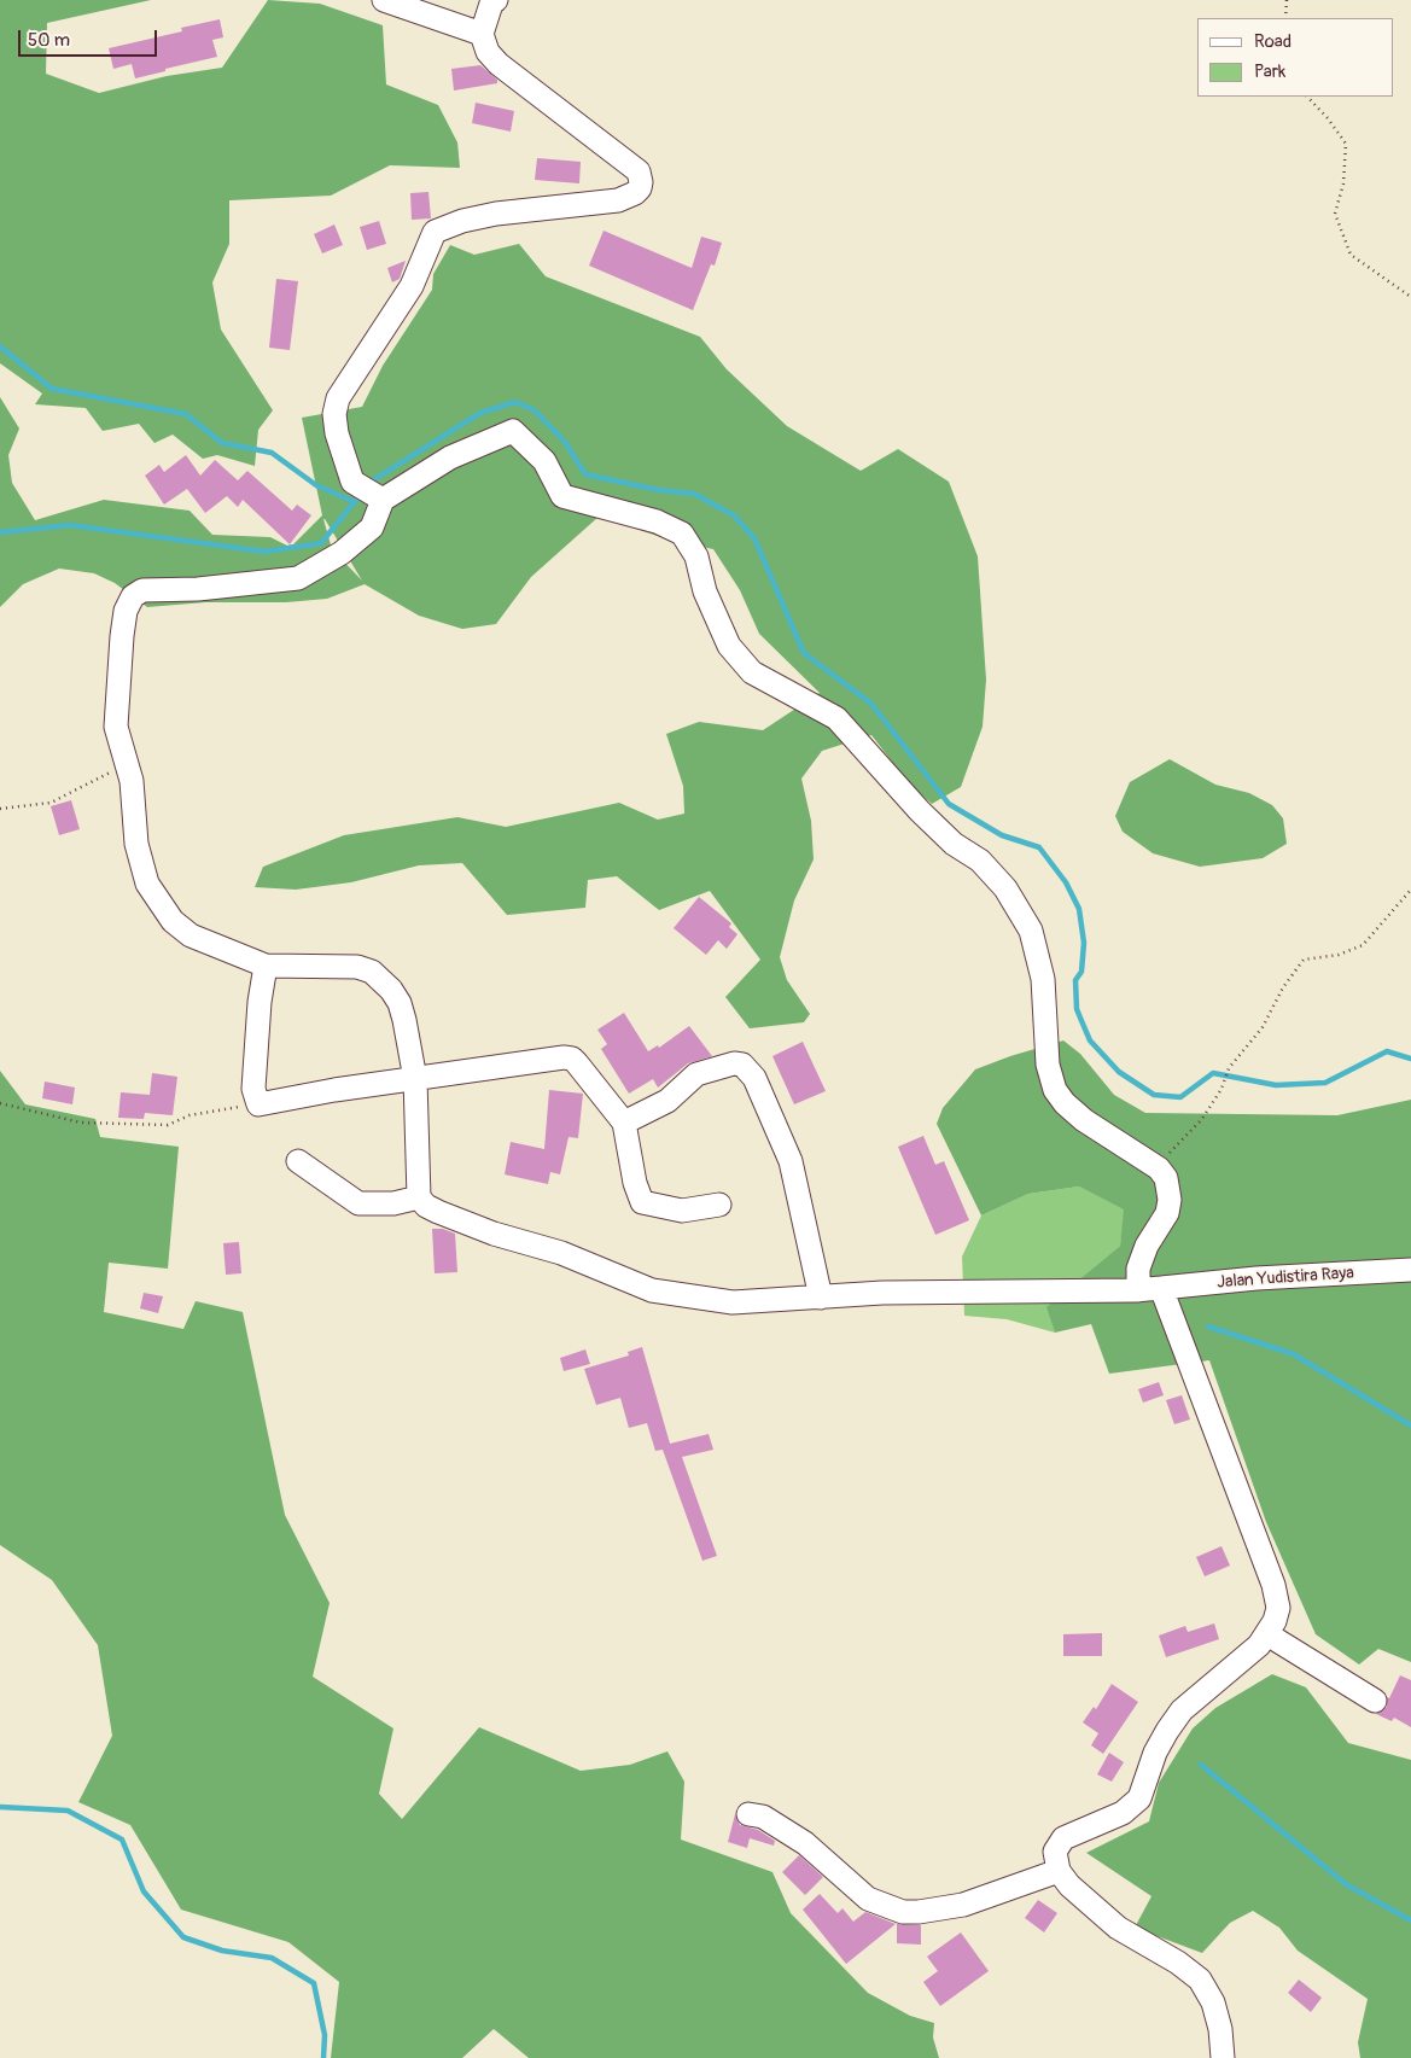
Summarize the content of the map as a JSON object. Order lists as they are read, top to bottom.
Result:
{
  "streets": {
    "street": ["Jalan Yudistira Raya"]
  },
  "legend": ["Road", "Park"],
  "scale_bar": "50 m"
}
